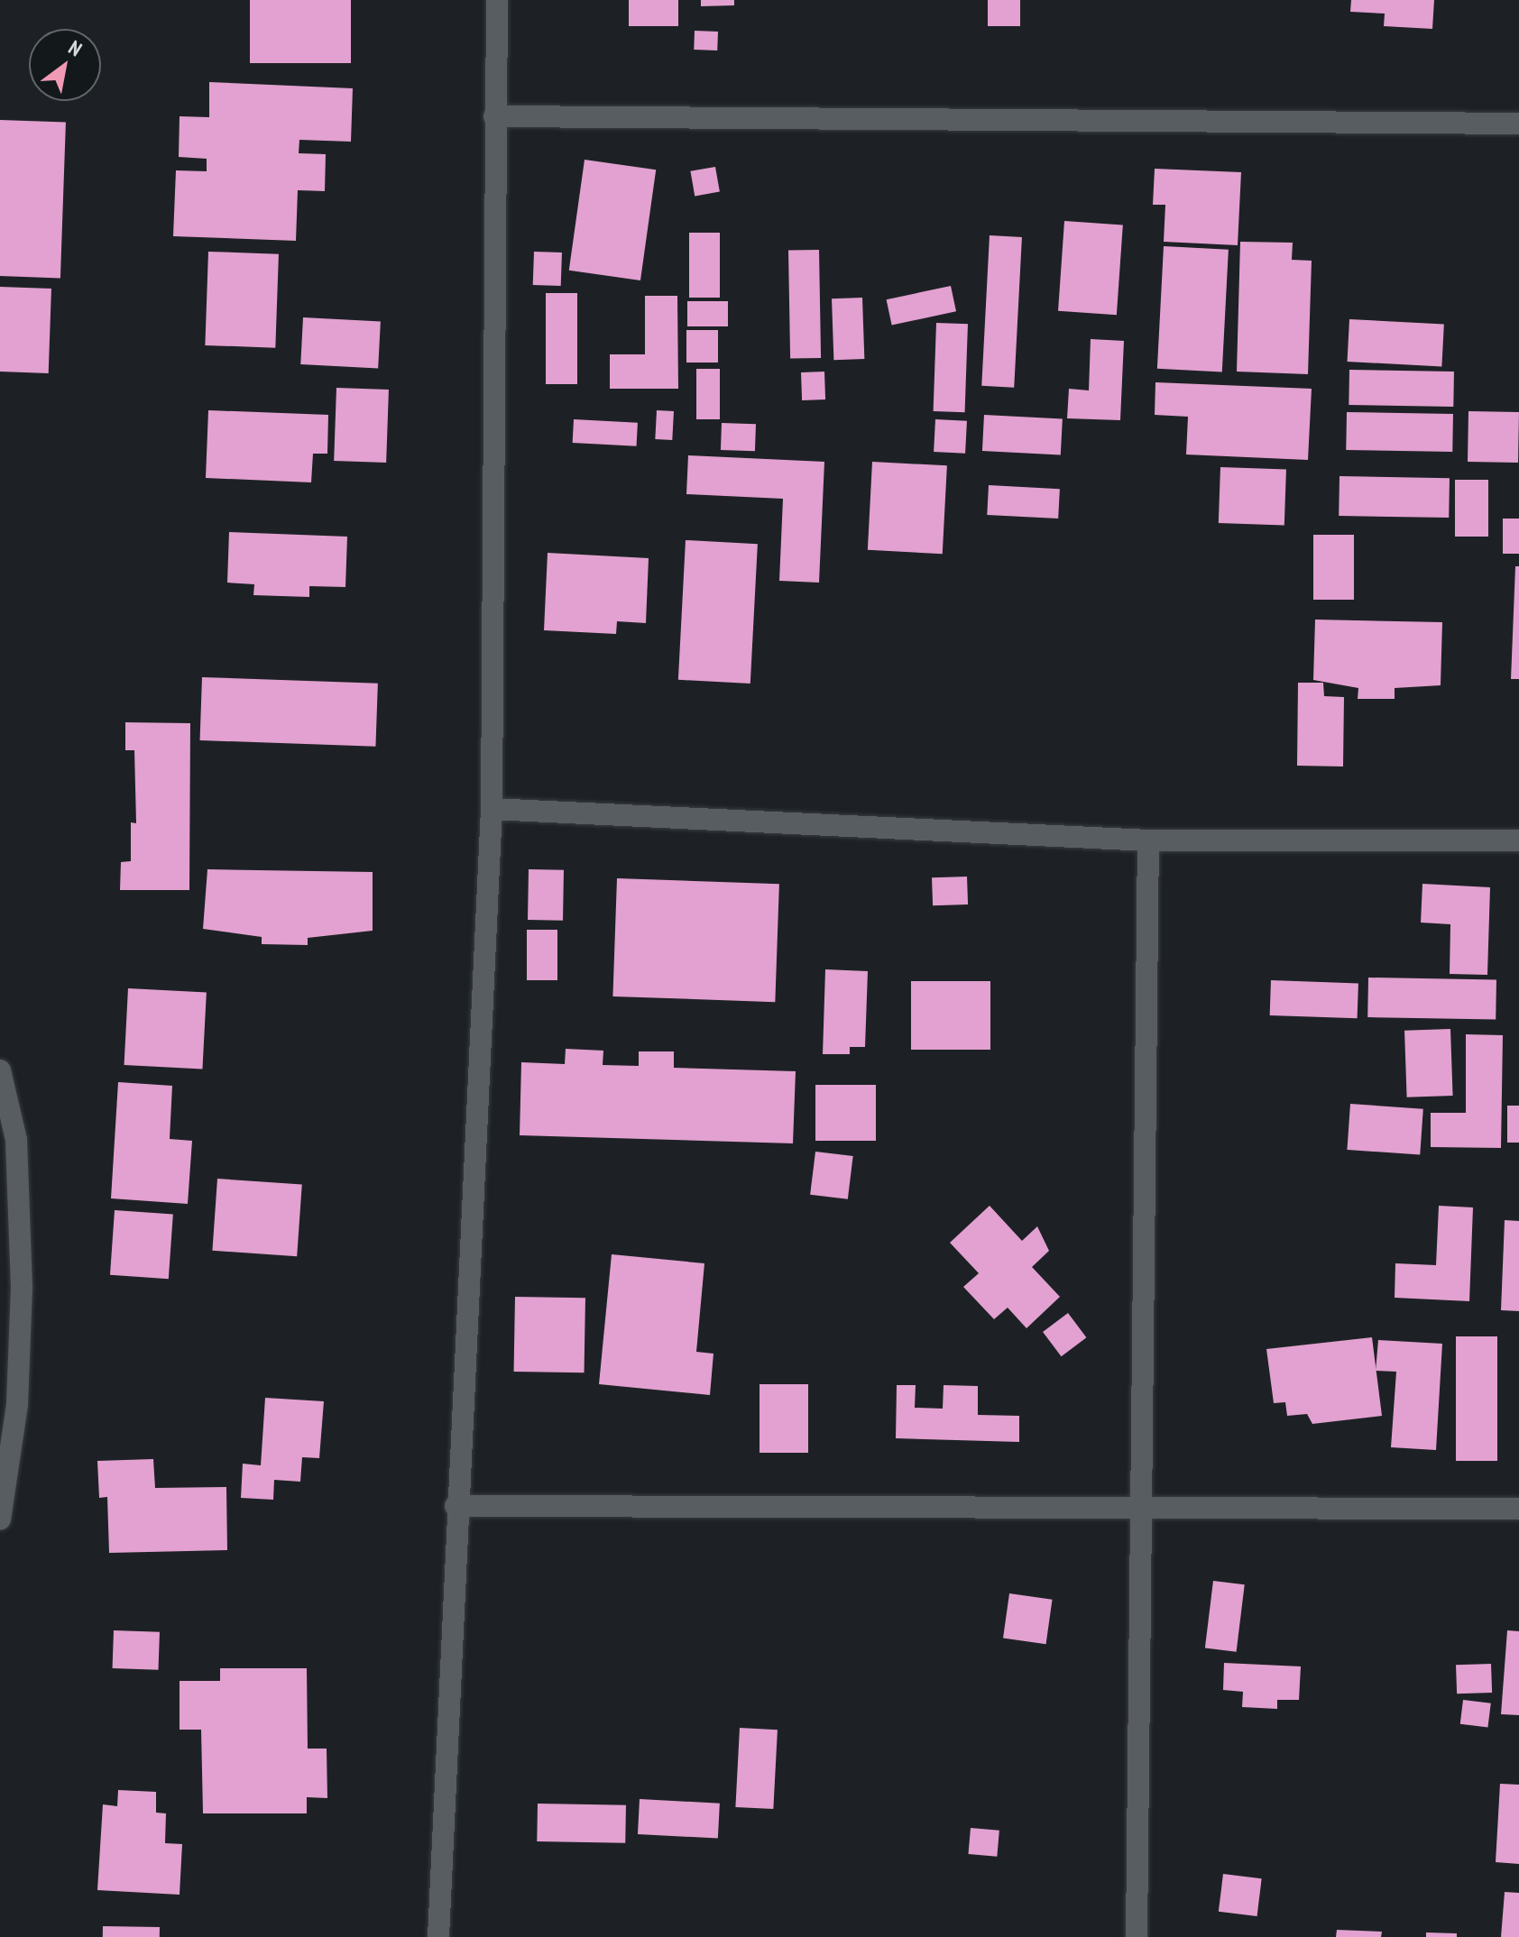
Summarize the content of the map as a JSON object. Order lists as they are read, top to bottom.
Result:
{
  "north": "top right"
}
